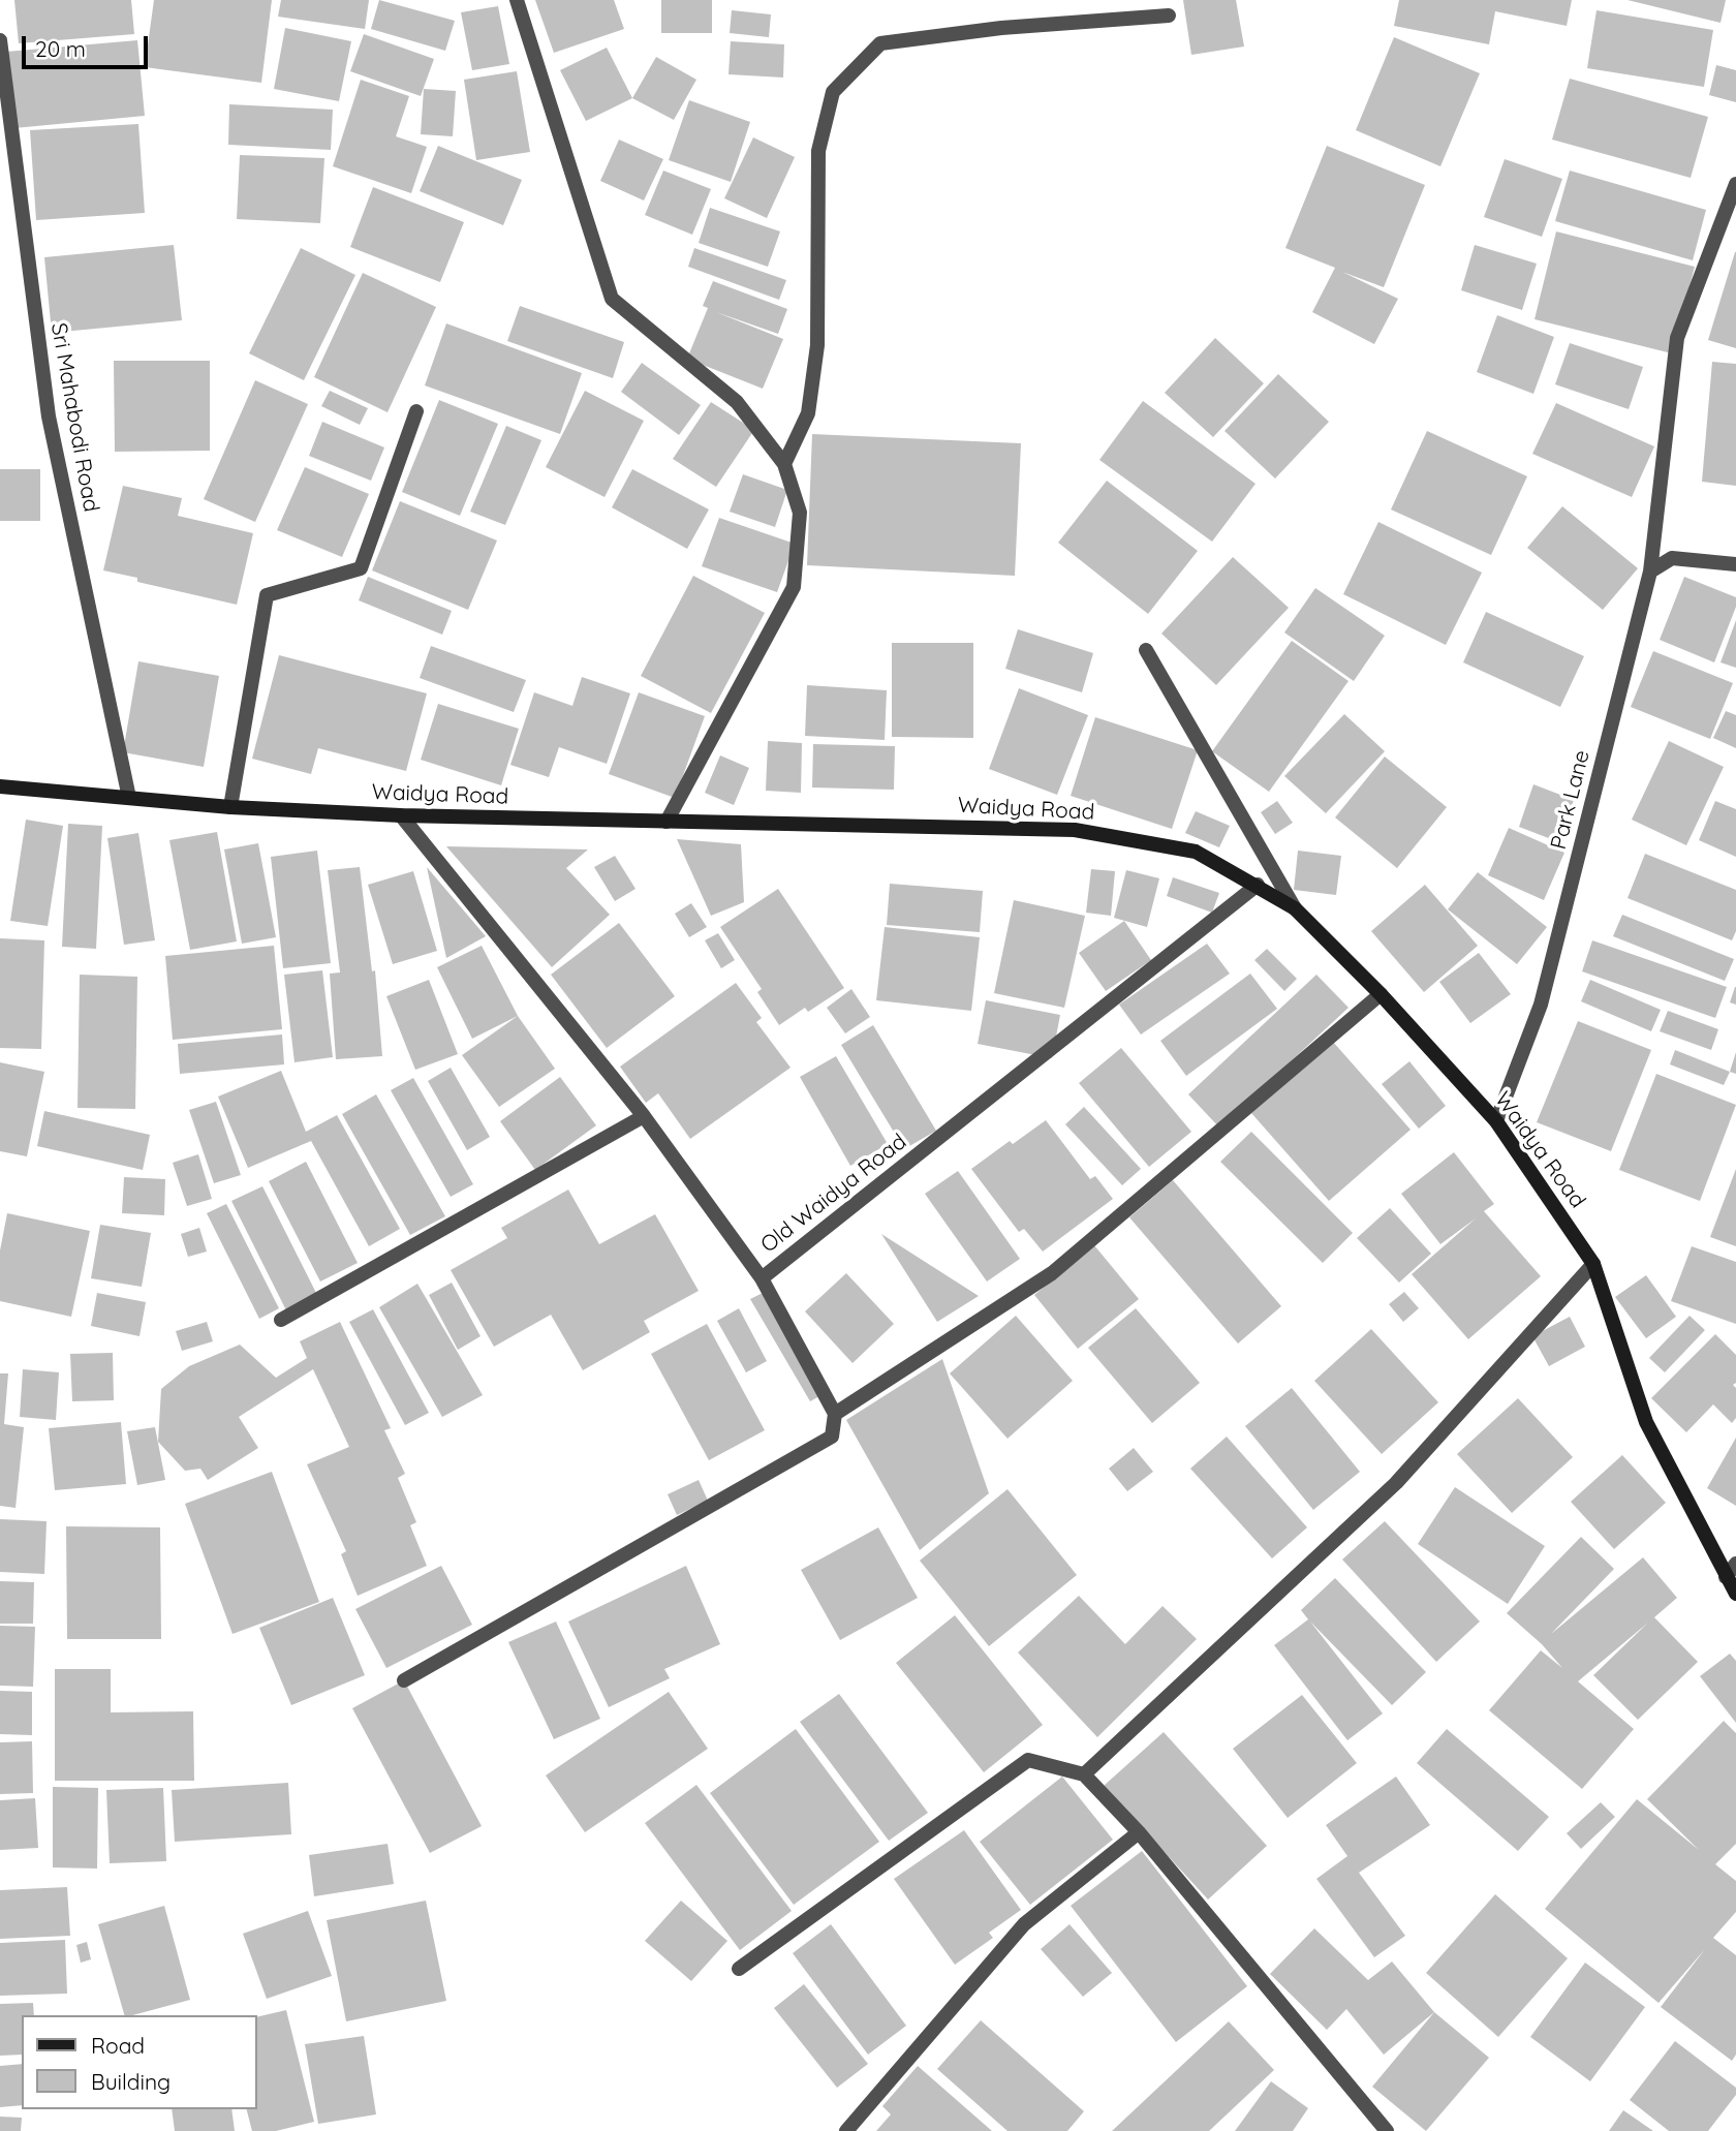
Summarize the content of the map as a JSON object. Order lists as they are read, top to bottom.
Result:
{
  "streets": {
    "street": [
      "Sri Mahabodi Road",
      "Waidya Road",
      "Park Lane",
      "Old Waidya Road"
    ]
  },
  "crossings": [
    ["Sri Mahabodi Road", "Waidya Road"],
    ["Waidya Road", "Park Lane"],
    ["Waidya Road", "Old Waidya Road"]
  ],
  "legend": ["Road", "Building"],
  "scale_bar": "20 m"
}
